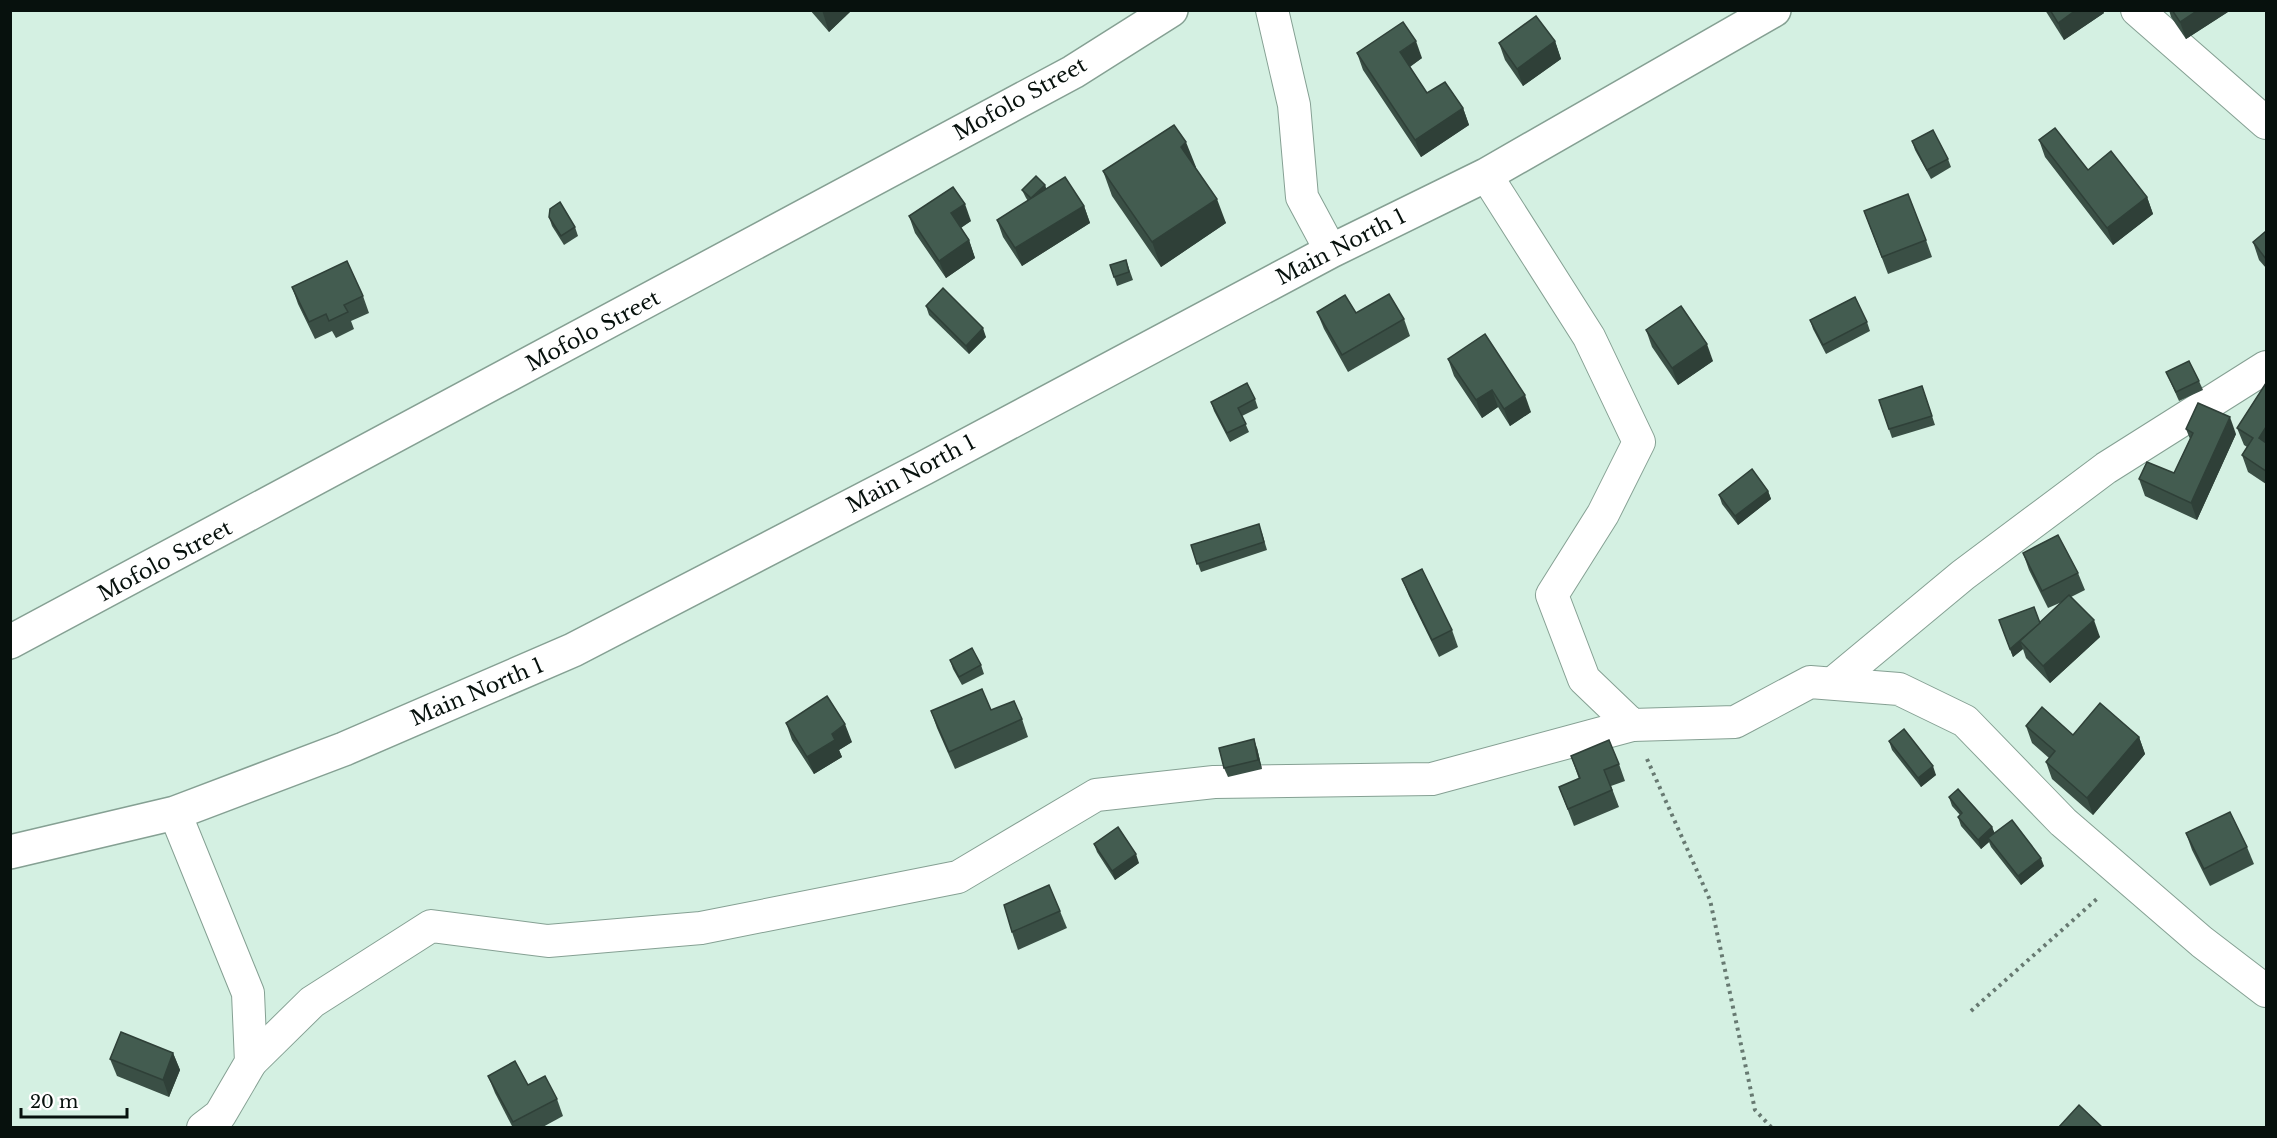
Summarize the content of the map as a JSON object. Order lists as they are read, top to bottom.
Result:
{
  "streets": {
    "main road": ["Mofolo Street", "Main North 1"]
  },
  "scale_bar": "20 m"
}
